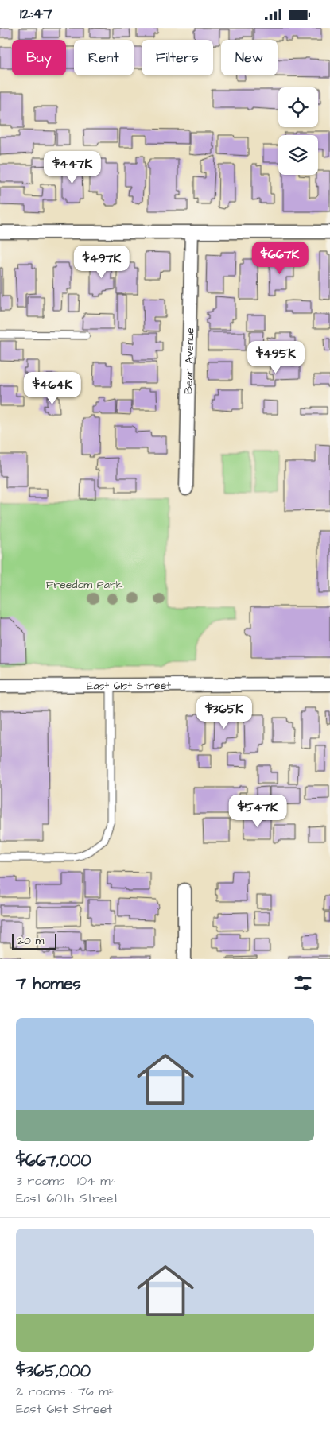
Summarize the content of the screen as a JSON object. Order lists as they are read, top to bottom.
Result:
{
  "streets": {
    "street": ["Bear Avenue", "East 61st Street"]
  },
  "parks": ["Freedom Park"],
  "scale_bar": "20 m",
  "page": {
    "status": "12:47",
    "chip": [
      "Buy",
      "Rent",
      "Filters",
      "New"
    ],
    "price": [
      "$447K",
      "$667K",
      "$497K",
      "$495K",
      "$464K",
      "$365K",
      "$547K"
    ],
    "scale": "20 m",
    "heading": "7 homes",
    "list": [
      {
        "name": "$667,000",
        "note": "3 rooms · 104 m² · East 60th Street"
      },
      {
        "name": "$365,000",
        "note": "2 rooms · 76 m² · East 61st Street"
      }
    ]
  }
}
